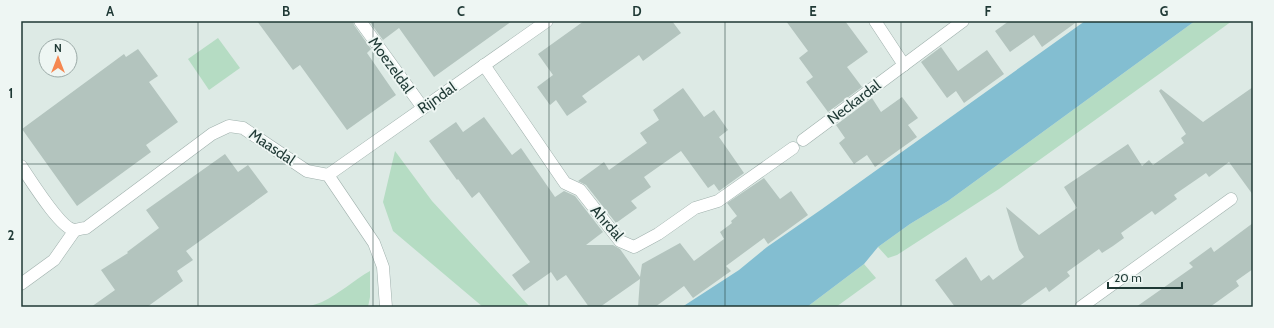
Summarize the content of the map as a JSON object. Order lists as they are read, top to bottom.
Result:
{
  "streets": {
    "street": [
      "Moezeldal",
      "Rijndal",
      "Neckardal",
      "Maasdal",
      "Ahrdal"
    ]
  },
  "crossings": [
    ["Moezeldal", "Rijndal"],
    ["Rijndal", "Maasdal"],
    ["Rijndal", "Ahrdal"]
  ],
  "scale_bar": "20 m",
  "north": "top",
  "grid": {
    "columns": [
      "A",
      "B",
      "C",
      "D",
      "E",
      "F",
      "G"
    ],
    "rows": ["1", "2"]
  }
}
